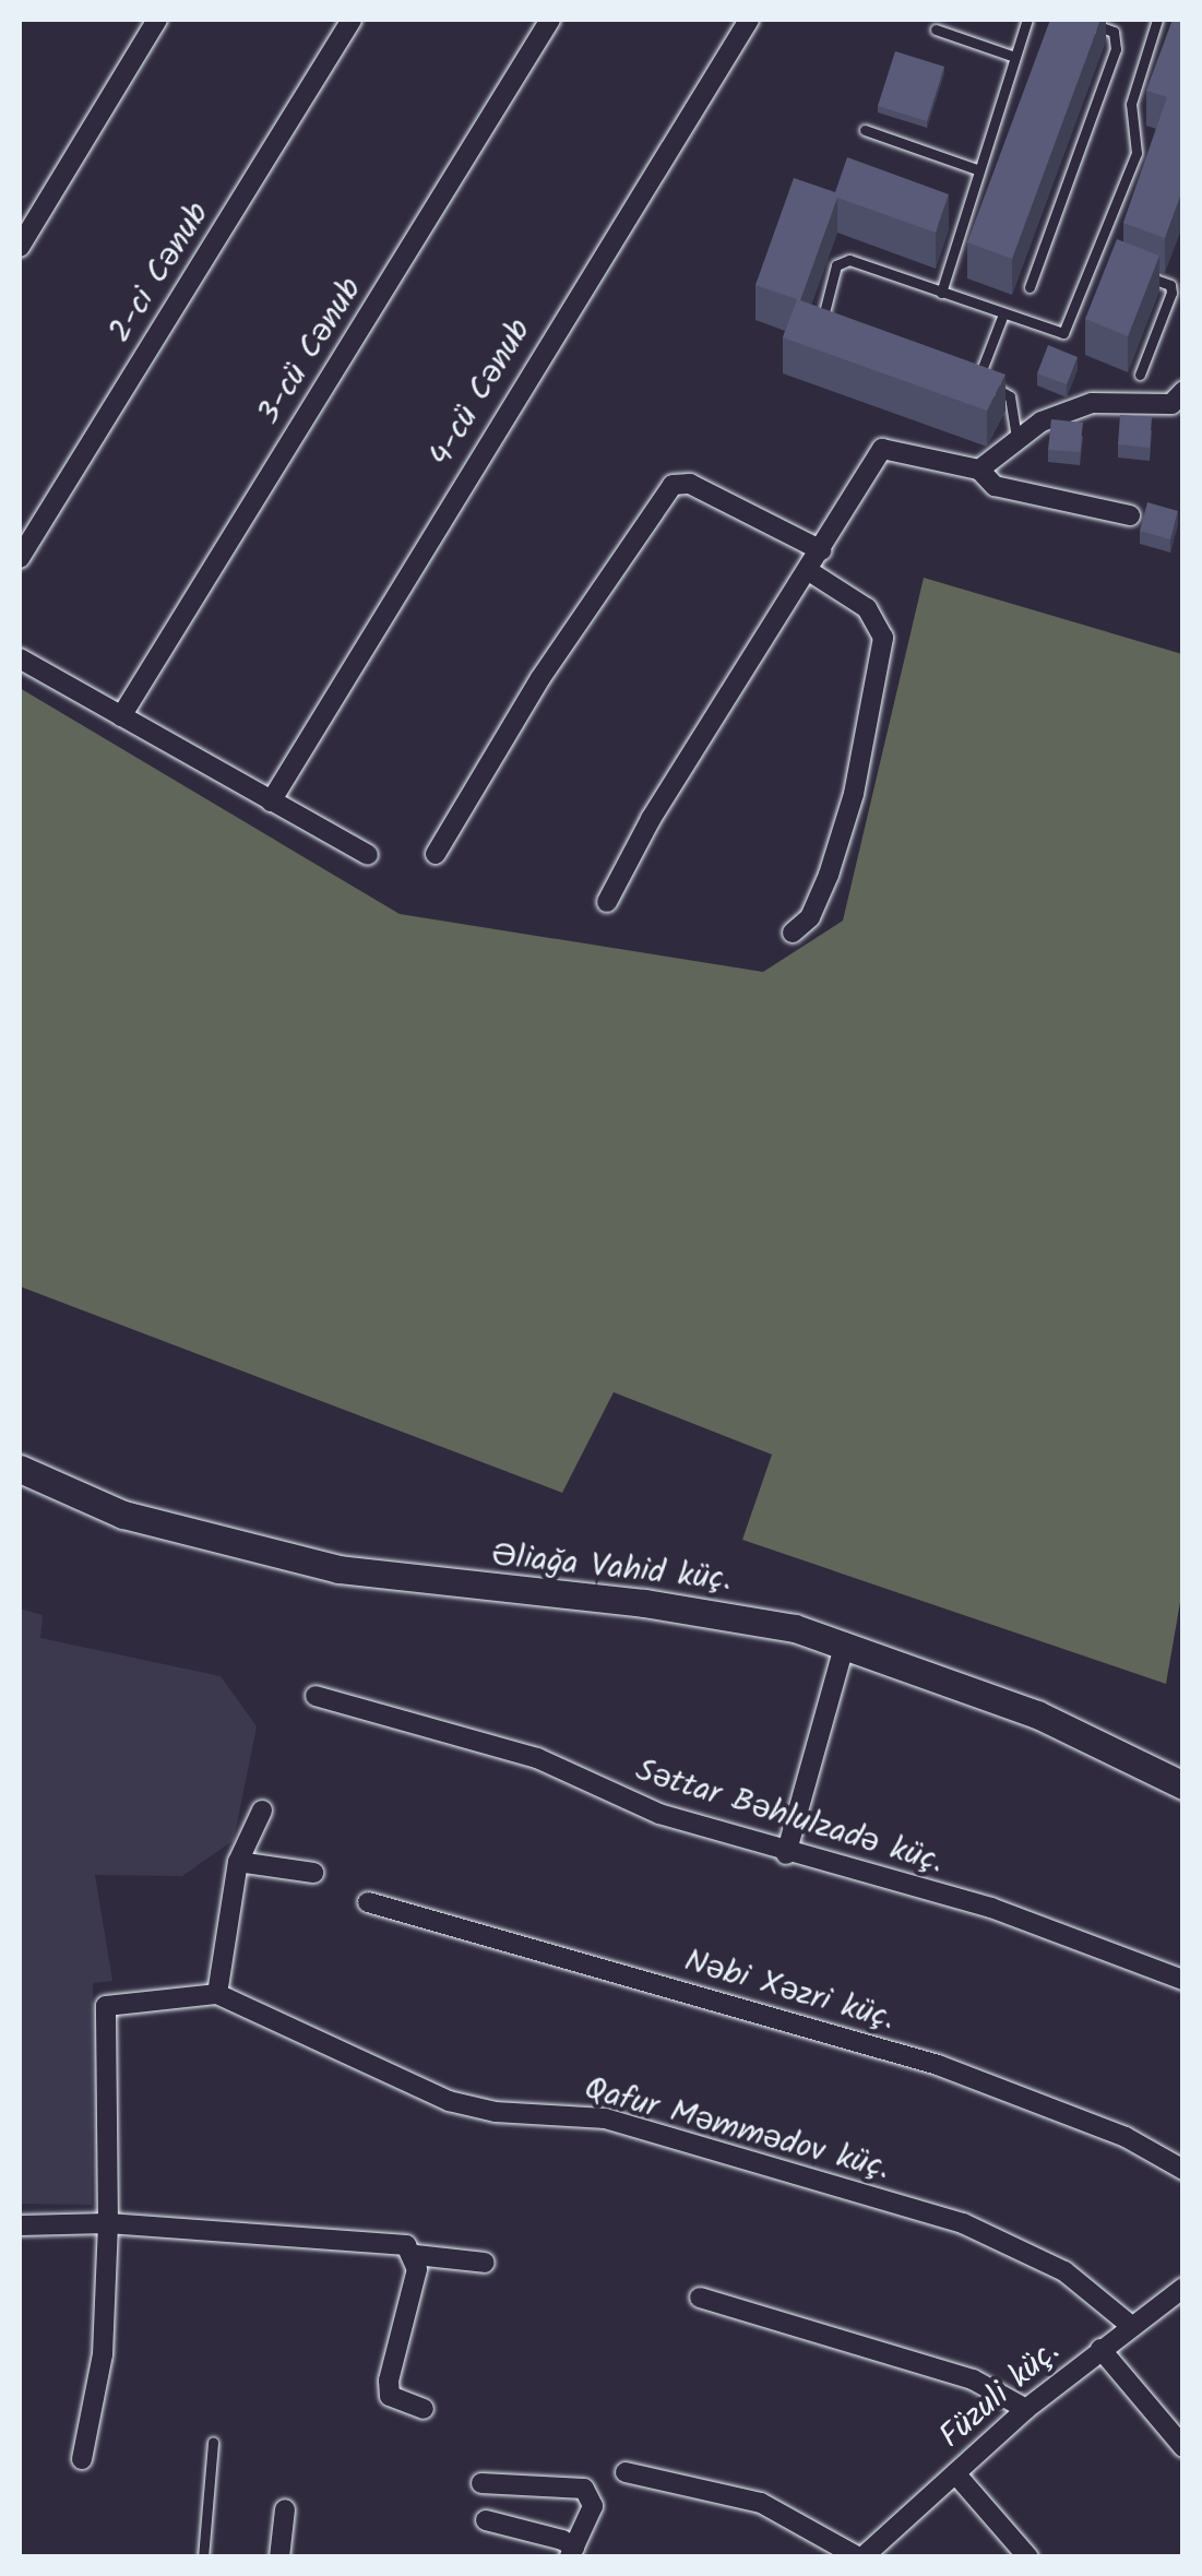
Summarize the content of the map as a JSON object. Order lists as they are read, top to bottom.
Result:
{
  "streets": {
    "street": [
      "2-ci Cənub",
      "3-cü Cənub",
      "4-cü Cənub",
      "Əliağa Vahid küç.",
      "Səttar Bəhlulzadə küç.",
      "Nəbi Xəzri küç.",
      "Qafur Məmmədov küç.",
      "Füzuli küç."
    ]
  },
  "crossings": [
    ["Qafur Məmmədov küç.", "Füzuli küç."]
  ]
}
